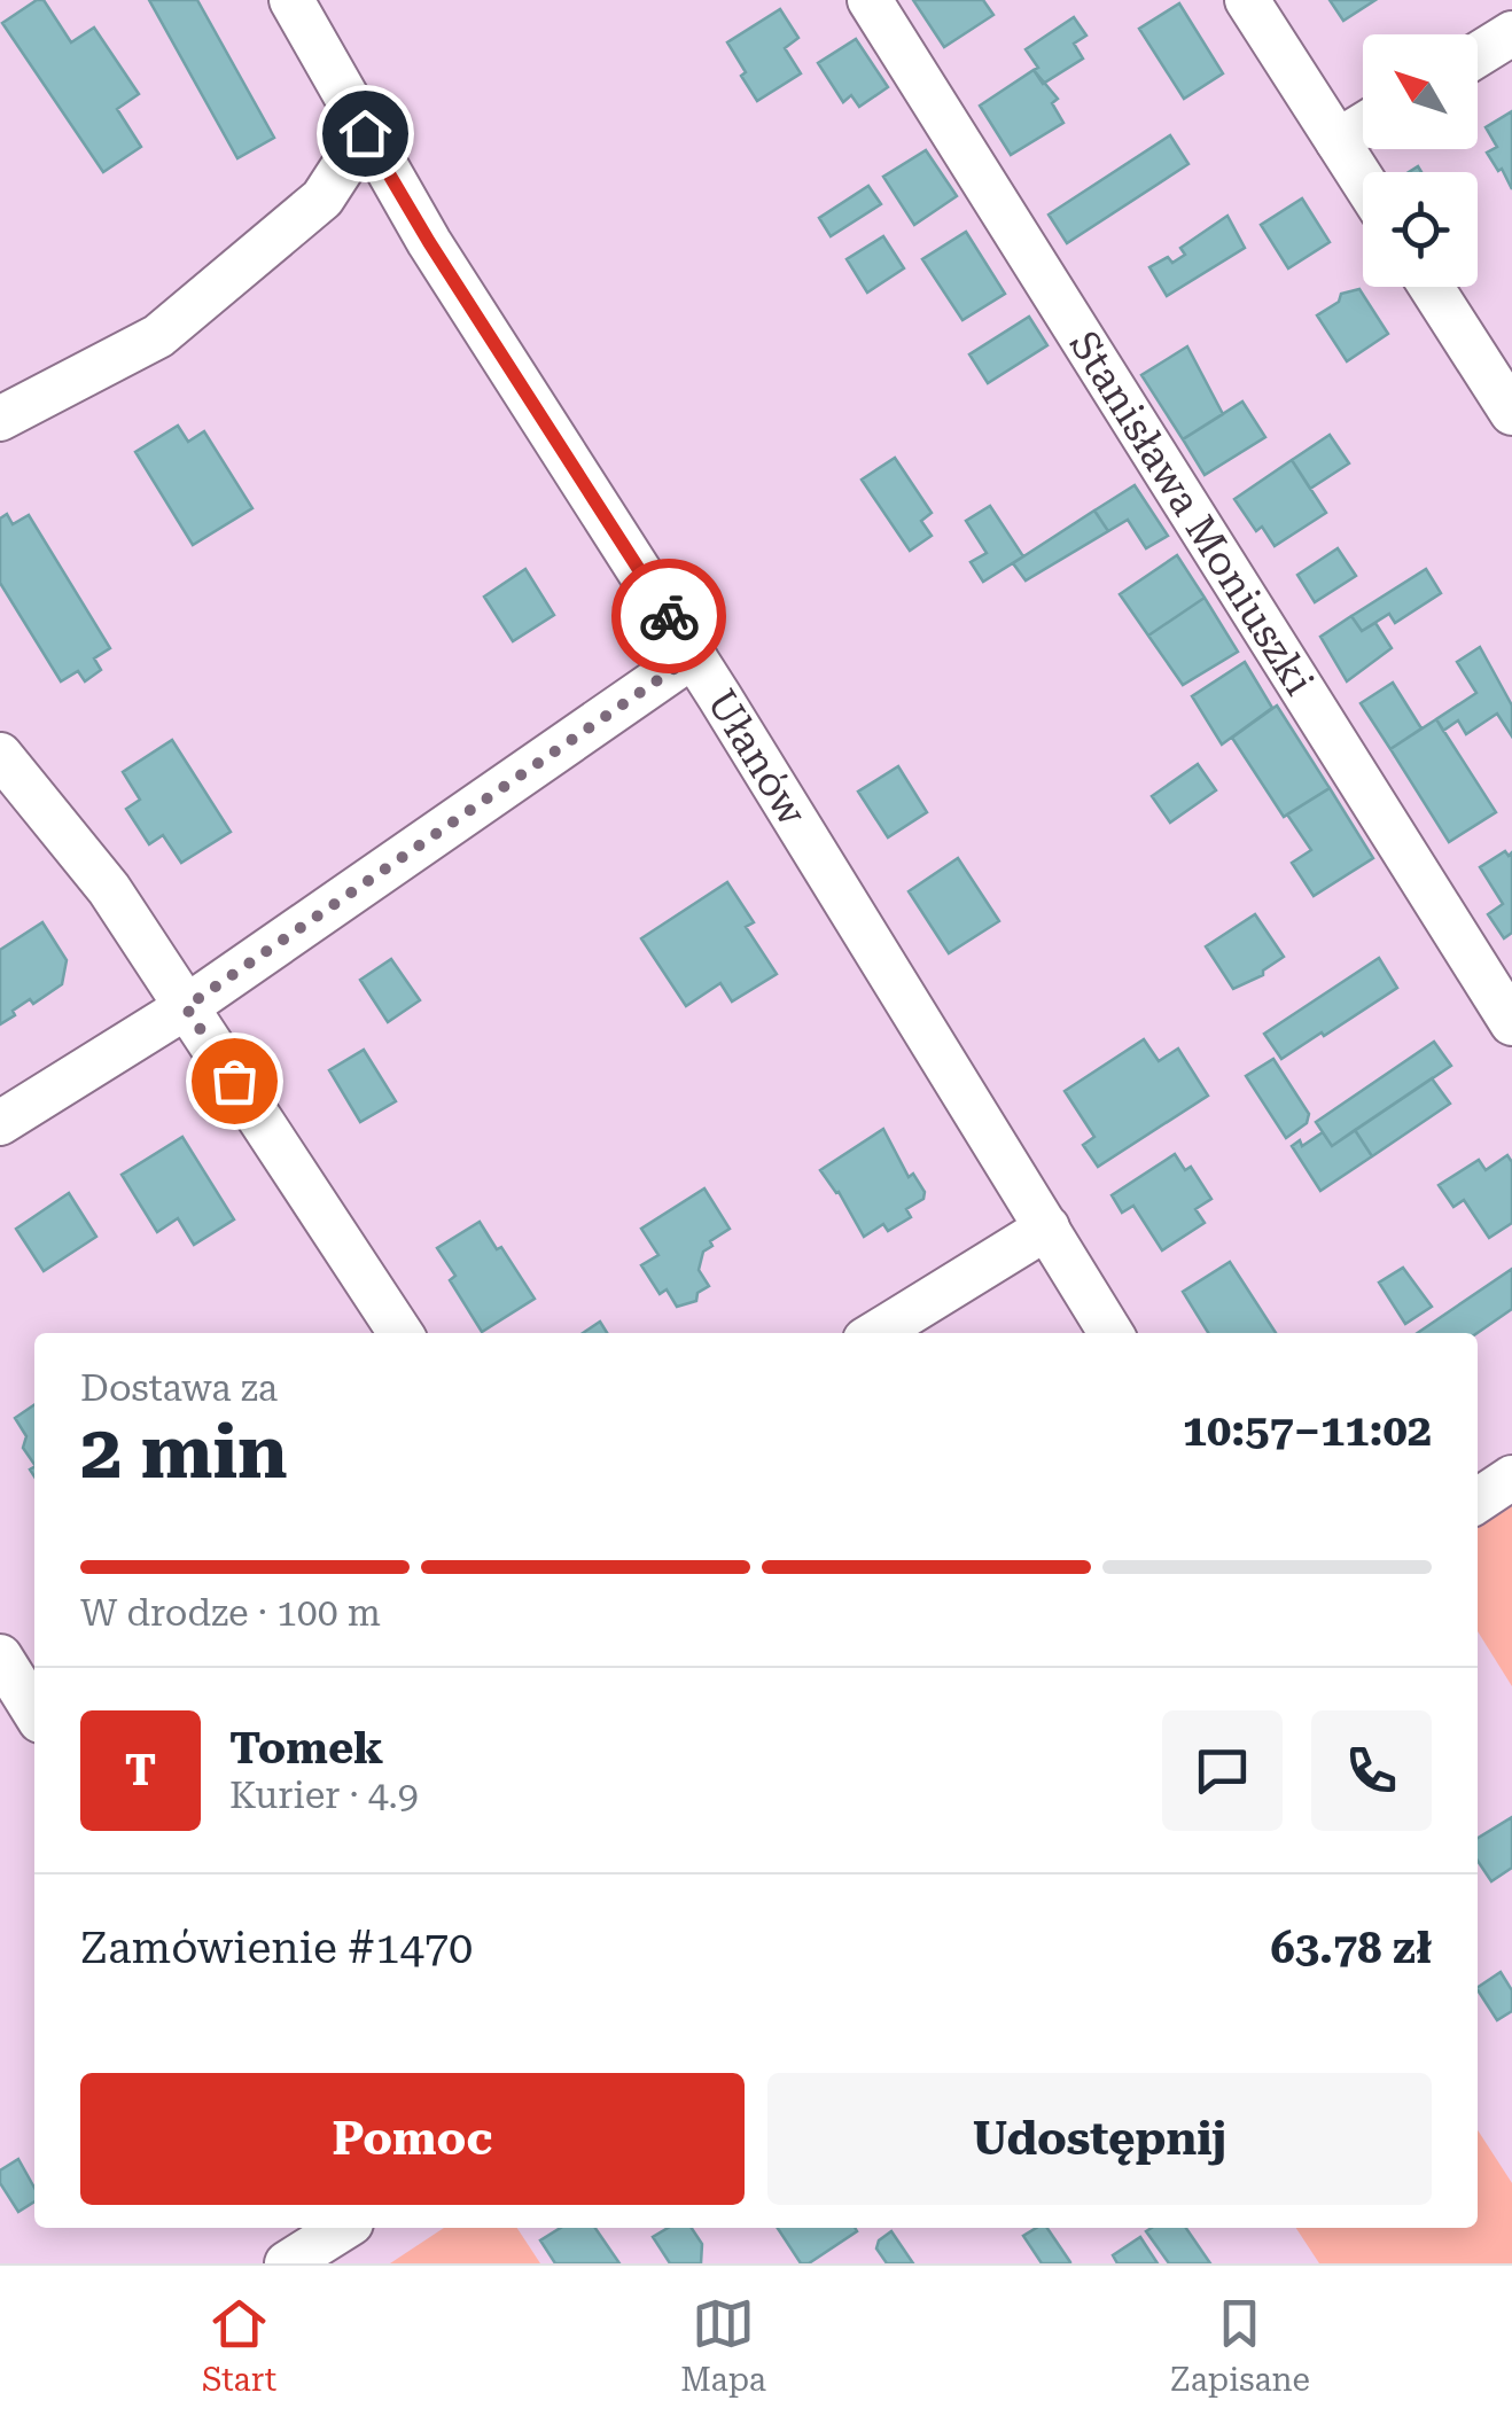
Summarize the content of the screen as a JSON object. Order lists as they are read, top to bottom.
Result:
{
  "streets": {
    "street": ["Stanisława Moniuszki", "Ułanów"]
  },
  "north": "top left",
  "page": {
    "heading": ["2 min", "Dostawa za", "10:57–11:02"],
    "panel": [
      "Tomek",
      "Kurier · 4.9",
      "Zamówienie #1470",
      "63.78 zł"
    ],
    "bar": "W drodze · 100 m",
    "round": "T",
    "buttons": ["Pomoc", "Udostępnij"],
    "tabs": ["Start", "Mapa", "Zapisane"]
  }
}
